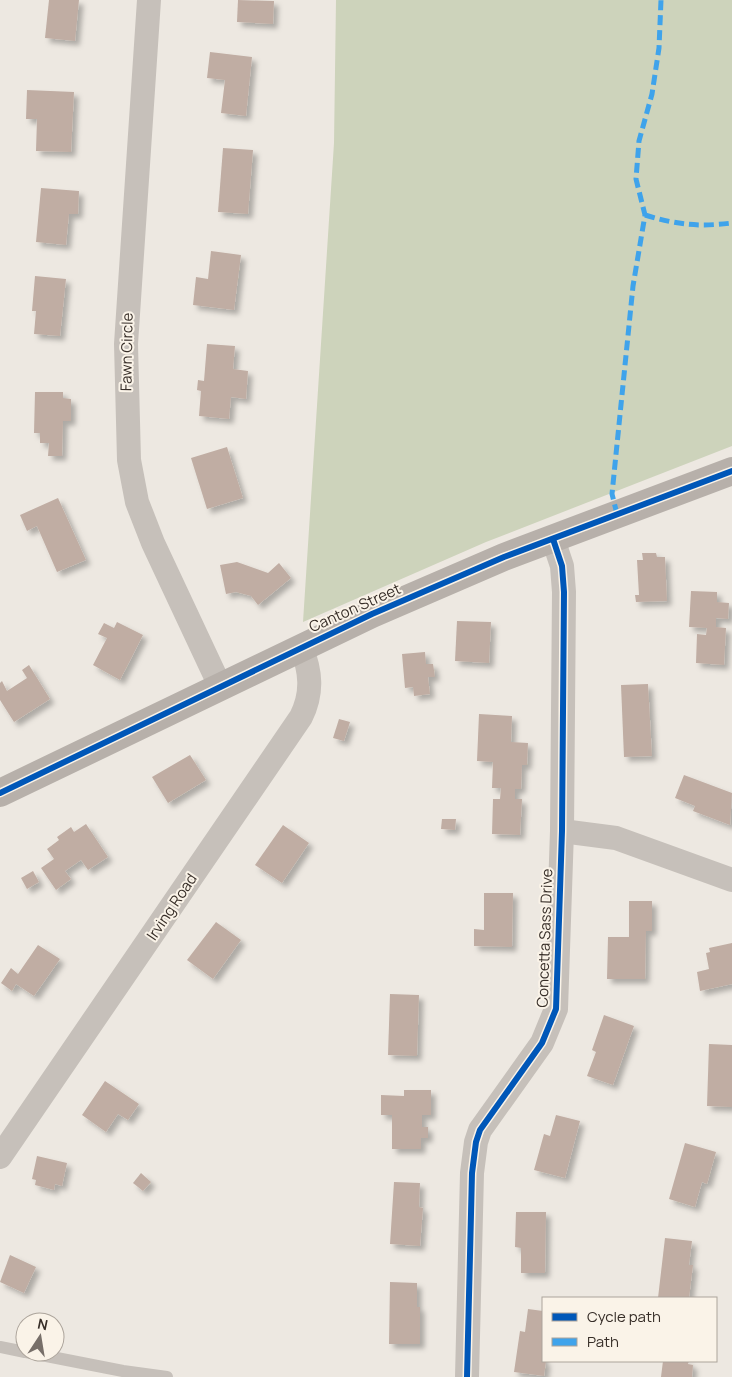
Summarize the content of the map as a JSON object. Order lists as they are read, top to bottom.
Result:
{
  "streets": {
    "main road": ["Canton Street"],
    "street": ["Fawn Circle", "Irving Road", "Concetta Sass Drive"]
  },
  "crossings": [
    ["Fawn Circle", "Canton Street"],
    ["Canton Street", "Irving Road"],
    ["Canton Street", "Concetta Sass Drive"]
  ],
  "legend": ["Cycle path", "Path"],
  "north": "top"
}
